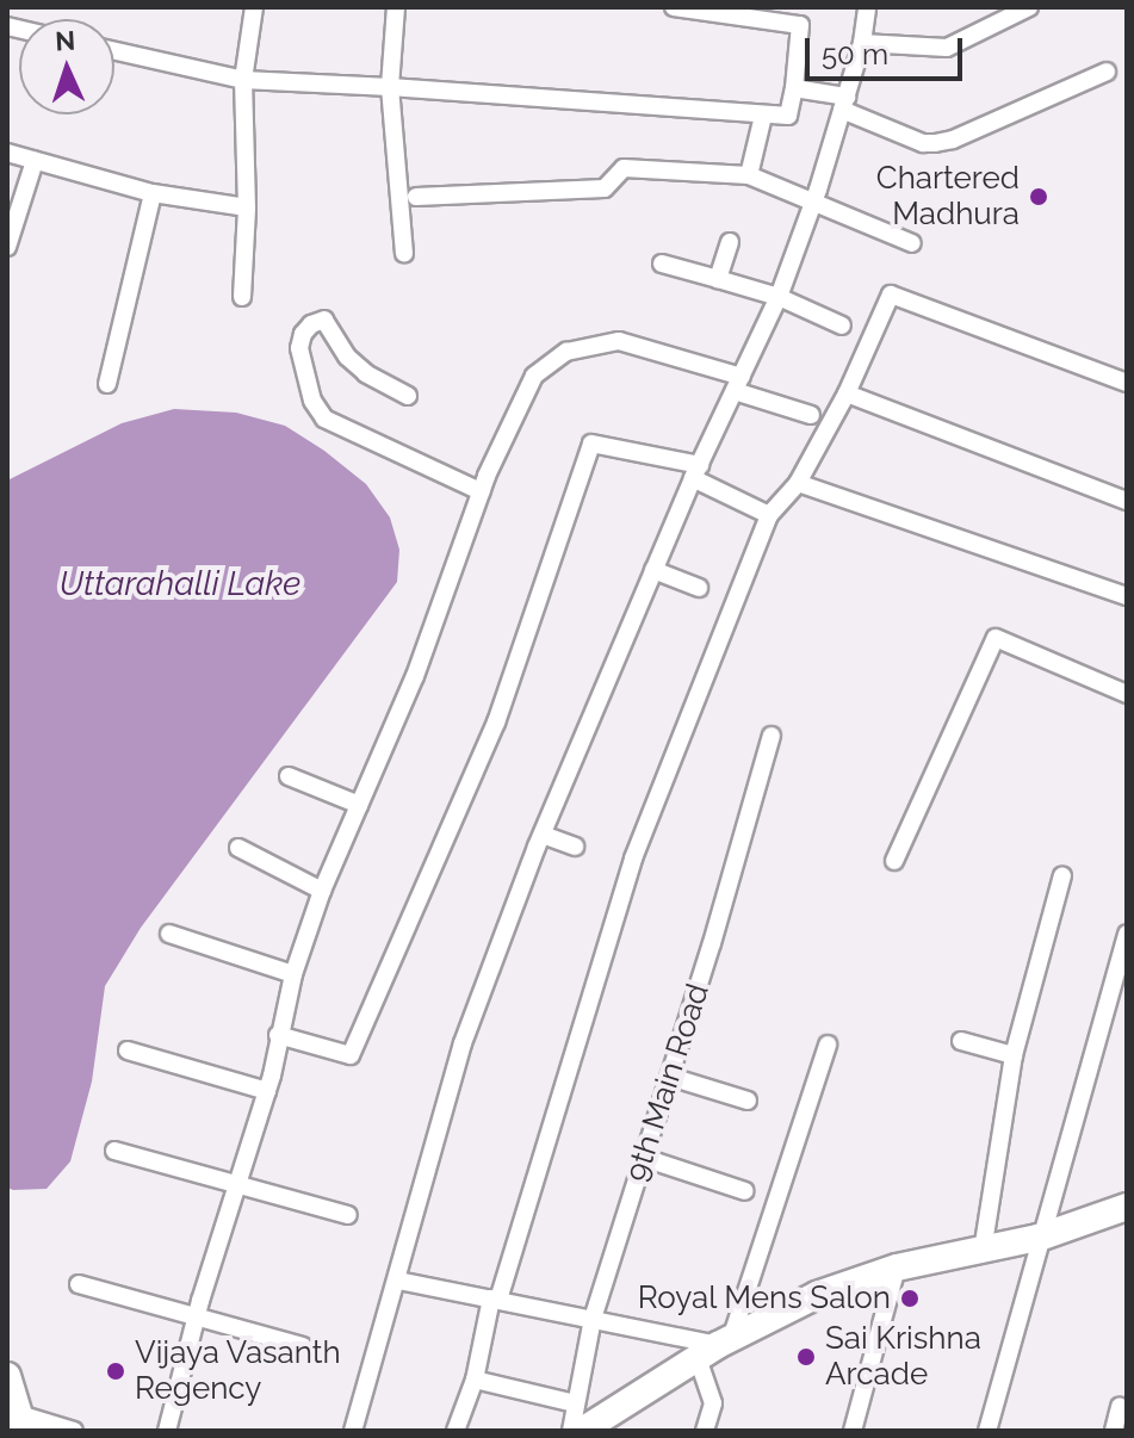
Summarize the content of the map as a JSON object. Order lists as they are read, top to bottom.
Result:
{
  "streets": {
    "street": ["9th Main Road"]
  },
  "water": ["Uttarahalli Lake"],
  "places": [
    "Chartered Madhura",
    "Royal Mens Salon",
    "Sai Krishna Arcade",
    "Vijaya Vasanth Regency"
  ],
  "scale_bar": "50 m",
  "north": "top"
}
